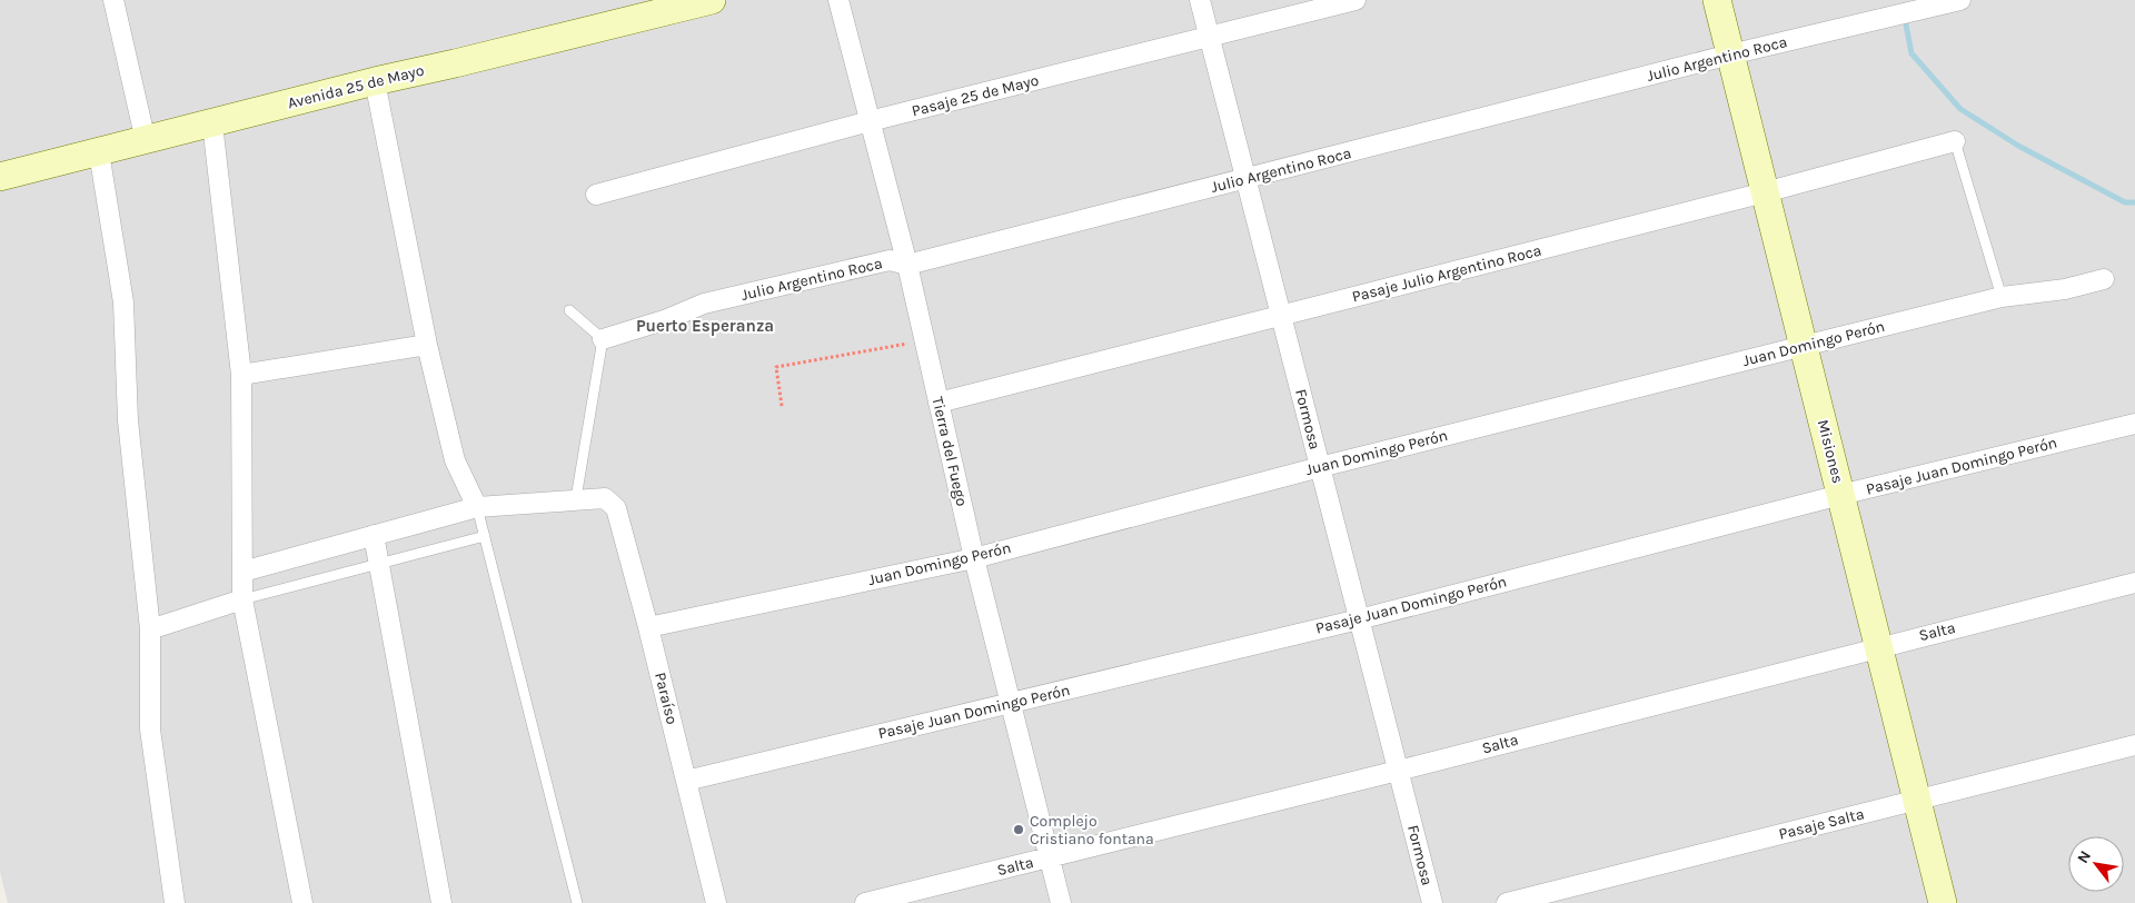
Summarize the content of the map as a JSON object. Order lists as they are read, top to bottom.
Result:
{
  "streets": {
    "street": [
      "Julio Argentino Roca",
      "Avenida 25 de Mayo",
      "Pasaje 25 de Mayo",
      "Pasaje Julio Argentino Roca",
      "Juan Domingo Perón",
      "Formosa",
      "Tierra del Fuego",
      "Misiones",
      "Pasaje Juan Domingo Perón",
      "Salta",
      "Paraíso",
      "Pasaje Salta"
    ]
  },
  "crossings": [
    ["Julio Argentino Roca", "Formosa"],
    ["Julio Argentino Roca", "Tierra del Fuego"],
    ["Julio Argentino Roca", "Misiones"],
    ["Pasaje 25 de Mayo", "Formosa"],
    ["Pasaje 25 de Mayo", "Tierra del Fuego"],
    ["Pasaje Julio Argentino Roca", "Formosa"],
    ["Pasaje Julio Argentino Roca", "Tierra del Fuego"],
    ["Pasaje Julio Argentino Roca", "Misiones"],
    ["Juan Domingo Perón", "Formosa"],
    ["Juan Domingo Perón", "Tierra del Fuego"],
    ["Juan Domingo Perón", "Misiones"],
    ["Juan Domingo Perón", "Paraíso"],
    ["Formosa", "Pasaje Juan Domingo Perón"],
    ["Formosa", "Salta"],
    ["Tierra del Fuego", "Pasaje Juan Domingo Perón"],
    ["Tierra del Fuego", "Salta"],
    ["Misiones", "Pasaje Juan Domingo Perón"],
    ["Misiones", "Salta"],
    ["Misiones", "Pasaje Salta"],
    ["Pasaje Juan Domingo Perón", "Paraíso"]
  ],
  "districts": ["Puerto Esperanza"],
  "places": ["Complejo Cristiano fontana"],
  "north": "top left"
}
